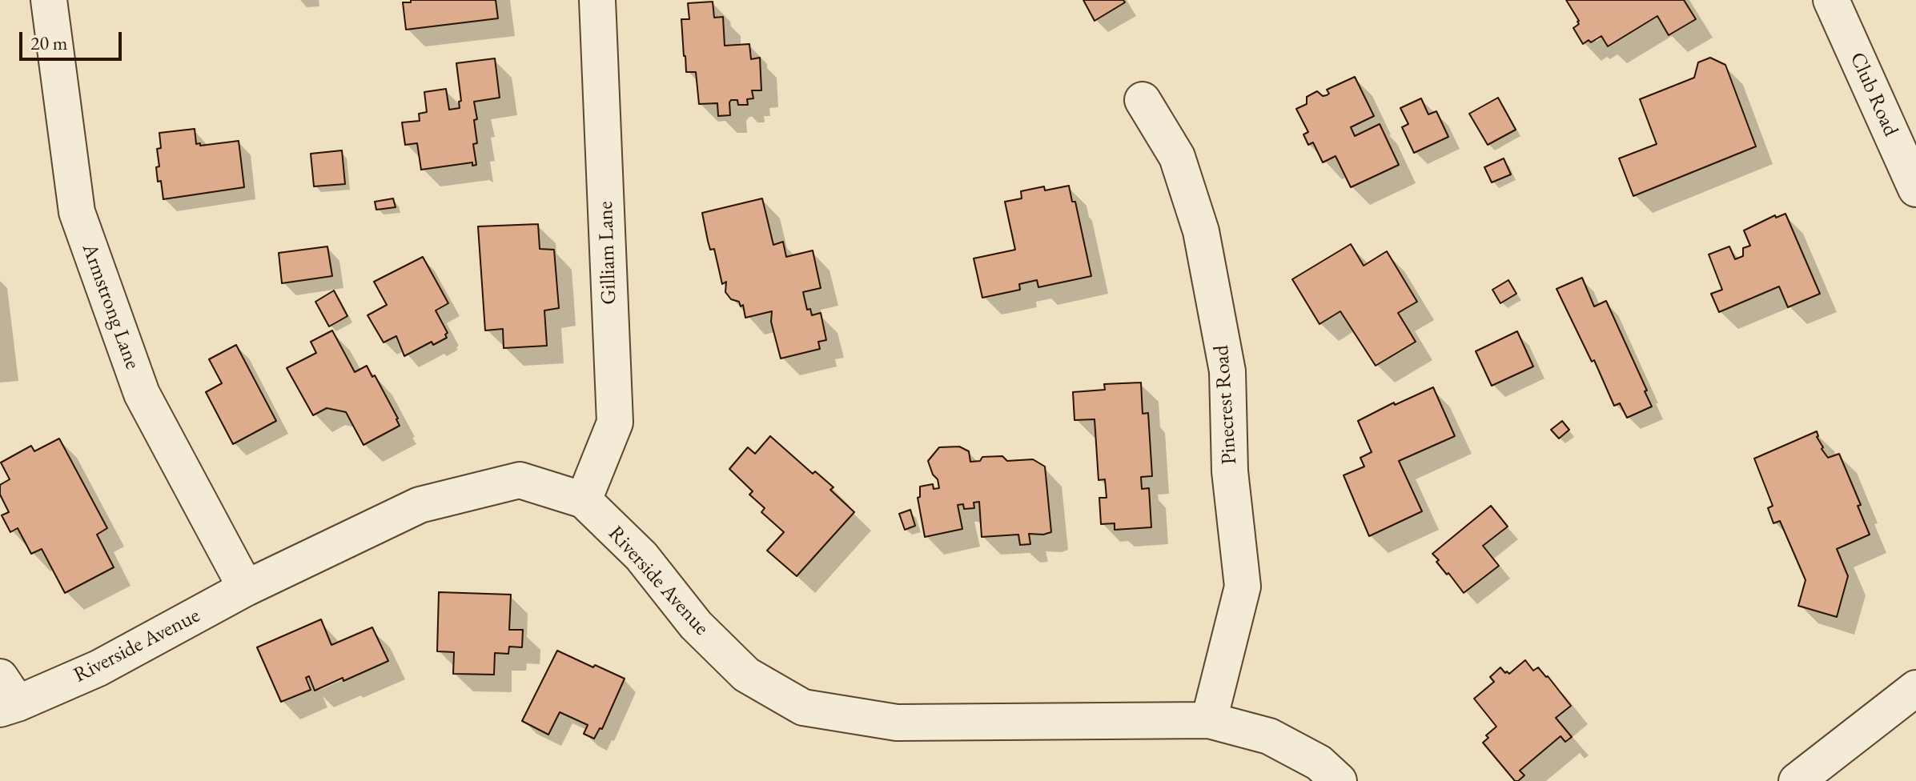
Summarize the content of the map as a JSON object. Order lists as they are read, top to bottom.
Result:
{
  "streets": {
    "street": [
      "Club Road",
      "Gilliam Lane",
      "Armstrong Lane",
      "Pinecrest Road",
      "Riverside Avenue"
    ]
  },
  "crossings": [
    ["Gilliam Lane", "Riverside Avenue"],
    ["Armstrong Lane", "Riverside Avenue"],
    ["Pinecrest Road", "Riverside Avenue"]
  ],
  "scale_bar": "20 m"
}
